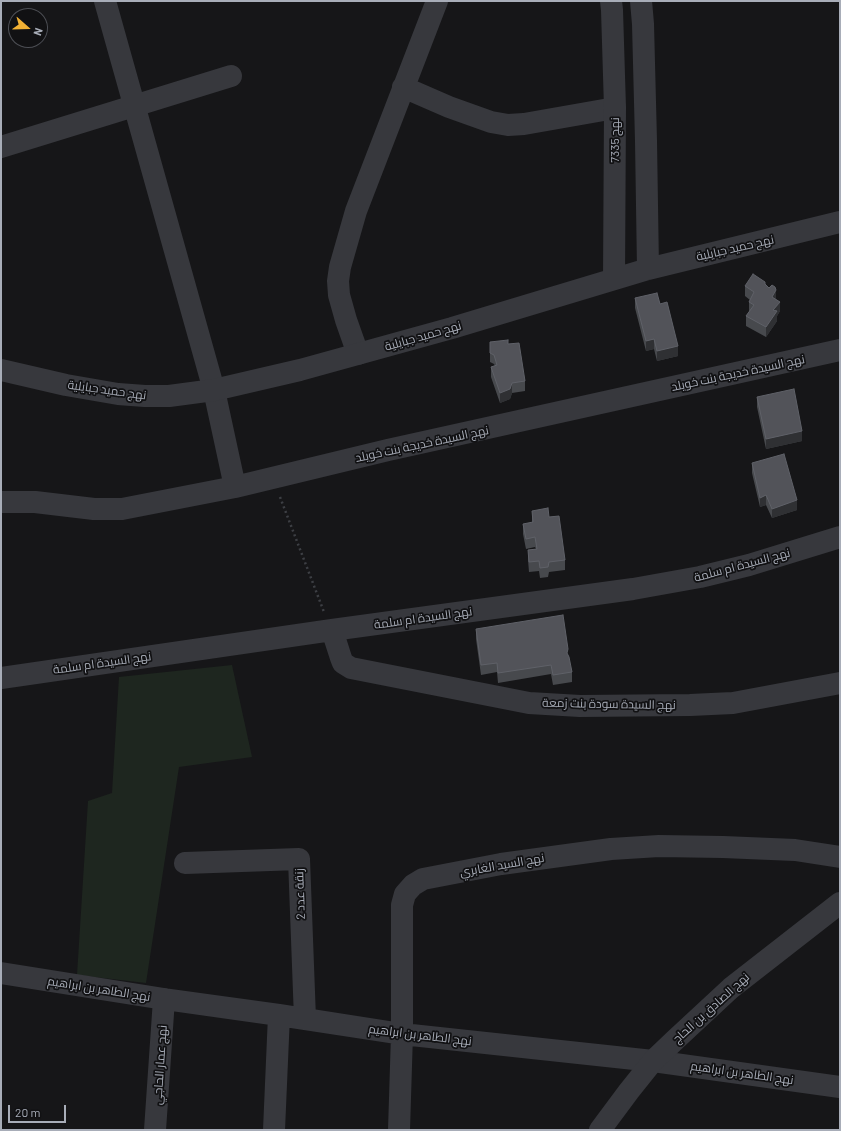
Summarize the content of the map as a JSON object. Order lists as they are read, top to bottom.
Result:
{
  "streets": {
    "street": [
      "نهج 7335",
      "نهج حميد جبايلية",
      "نهج السيدة خديجة بنت خويلد",
      "نهج السيدة ام سلمة",
      "نهج السيدة سودة بنت زمعة",
      "نهج السيد الغابري",
      "زنقة عدد 2",
      "نهج الطاهر بن ابراهيم",
      "نهج الصادق بن الحاج",
      "نهج عمار الحاجي"
    ]
  },
  "crossings": [
    ["نهج 7335", "نهج حميد جبايلية"],
    ["نهج السيدة ام سلمة", "نهج السيدة سودة بنت زمعة"],
    ["نهج السيد الغابري", "نهج الطاهر بن ابراهيم"],
    ["زنقة عدد 2", "نهج الطاهر بن ابراهيم"],
    ["نهج الطاهر بن ابراهيم", "نهج الصادق بن الحاج"],
    ["نهج الطاهر بن ابراهيم", "نهج عمار الحاجي"]
  ],
  "scale_bar": "20 m",
  "north": "right"
}
